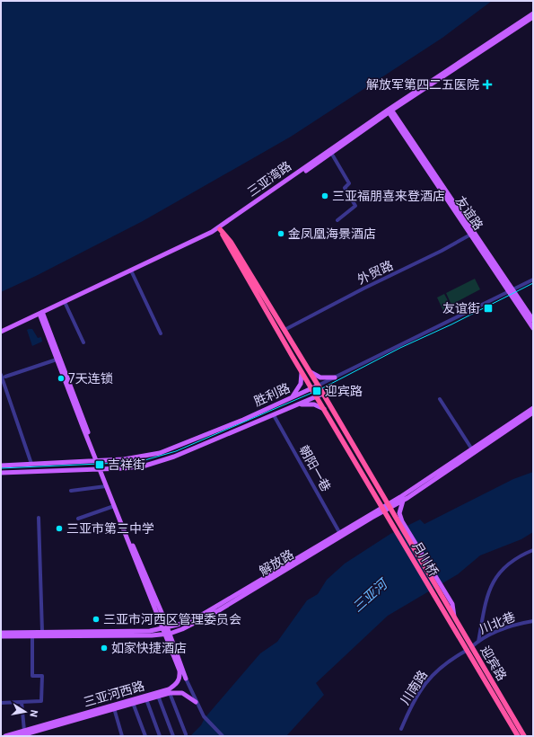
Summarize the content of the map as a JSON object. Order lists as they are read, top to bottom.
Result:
{
  "streets": {
    "highway": ["月川桥", "迎宾路"],
    "main road": [
      "三亚湾路",
      "友谊路",
      "胜利路",
      "解放路",
      "三亚河西路"
    ],
    "street": [
      "外贸路",
      "朝阳一巷",
      "川北巷",
      "川南路"
    ]
  },
  "crossings": [
    ["三亚湾路", "友谊路"],
    ["友谊路", "外贸路"],
    ["友谊路", "胜利路"],
    ["胜利路", "朝阳一巷"],
    ["朝阳一巷", "解放路"],
    ["月川桥", "解放路"],
    ["月川桥", "迎宾路"],
    ["解放路", "三亚河西路"],
    ["川北巷", "迎宾路"],
    ["川北巷", "川南路"],
    ["迎宾路", "川南路"]
  ],
  "water": ["三亚河"],
  "places": {
    "health": ["解放军第四二五医院"],
    "other": [
      "三亚福朋喜来登酒店",
      "金凤凰海景酒店",
      "7天连锁",
      "三亚市第三中学",
      "三亚市河西区管理委员会",
      "如家快捷酒店"
    ],
    "transit": ["友谊街", "迎宾路", "吉祥街"]
  },
  "north": "right"
}
